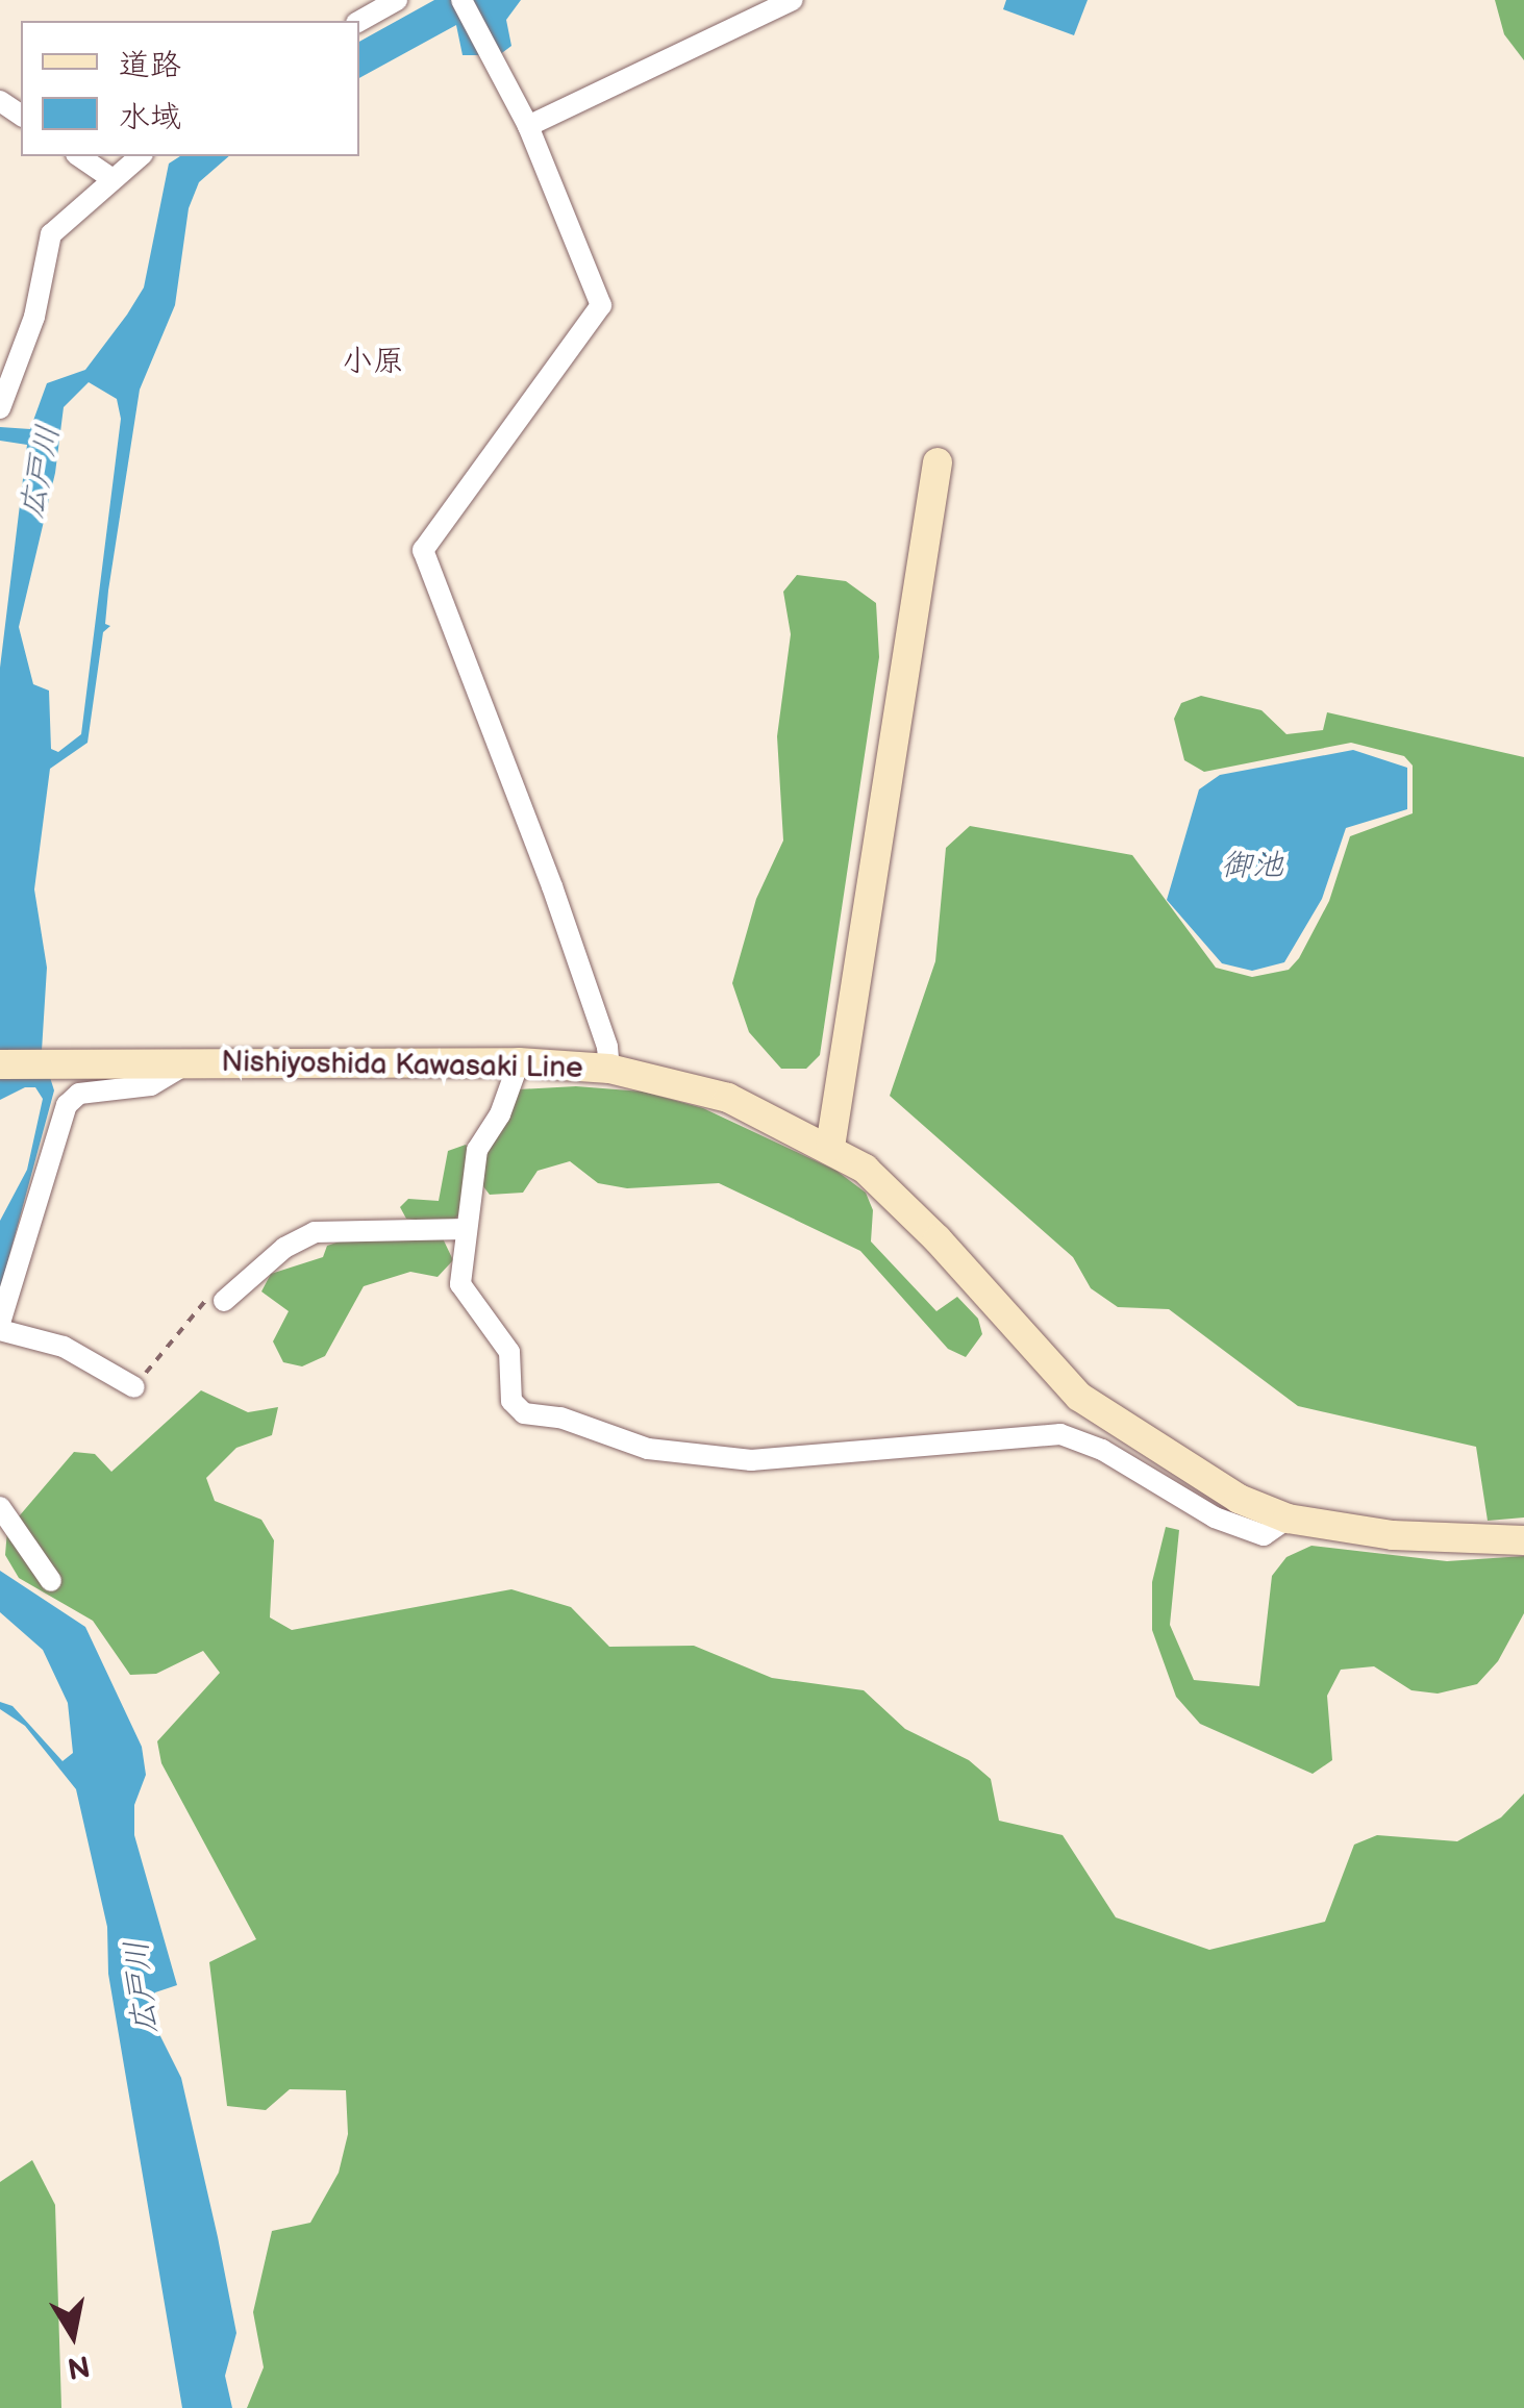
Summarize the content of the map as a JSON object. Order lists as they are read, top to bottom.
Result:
{
  "streets": {
    "main road": ["Nishiyoshida Kawasaki Line"]
  },
  "districts": ["小原"],
  "water": ["広戸川", "御池"],
  "legend": ["道路", "水域"],
  "north": "bottom"
}
